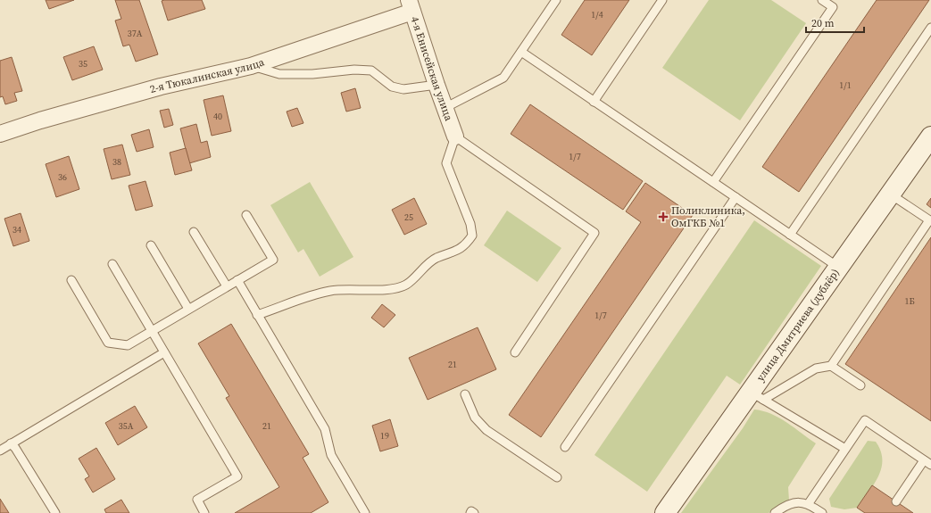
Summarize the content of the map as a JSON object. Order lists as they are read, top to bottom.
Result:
{
  "streets": {
    "main road": ["улица Дмитриева (дублёр)"],
    "street": ["4-я Енисейская улица", "2-я Тюкалинская улица"]
  },
  "crossings": [
    ["4-я Енисейская улица", "2-я Тюкалинская улица"]
  ],
  "places": {
    "health": ["Поликлиника, ОмГКБ №1"]
  },
  "house_numbers": [
    "1/4",
    "37А",
    "35",
    "1/1",
    "40",
    "1/7",
    "38",
    "36",
    "25",
    "34",
    "1Б",
    "1/7",
    "21",
    "35А",
    "21",
    "19"
  ],
  "scale_bar": "20 m"
}
